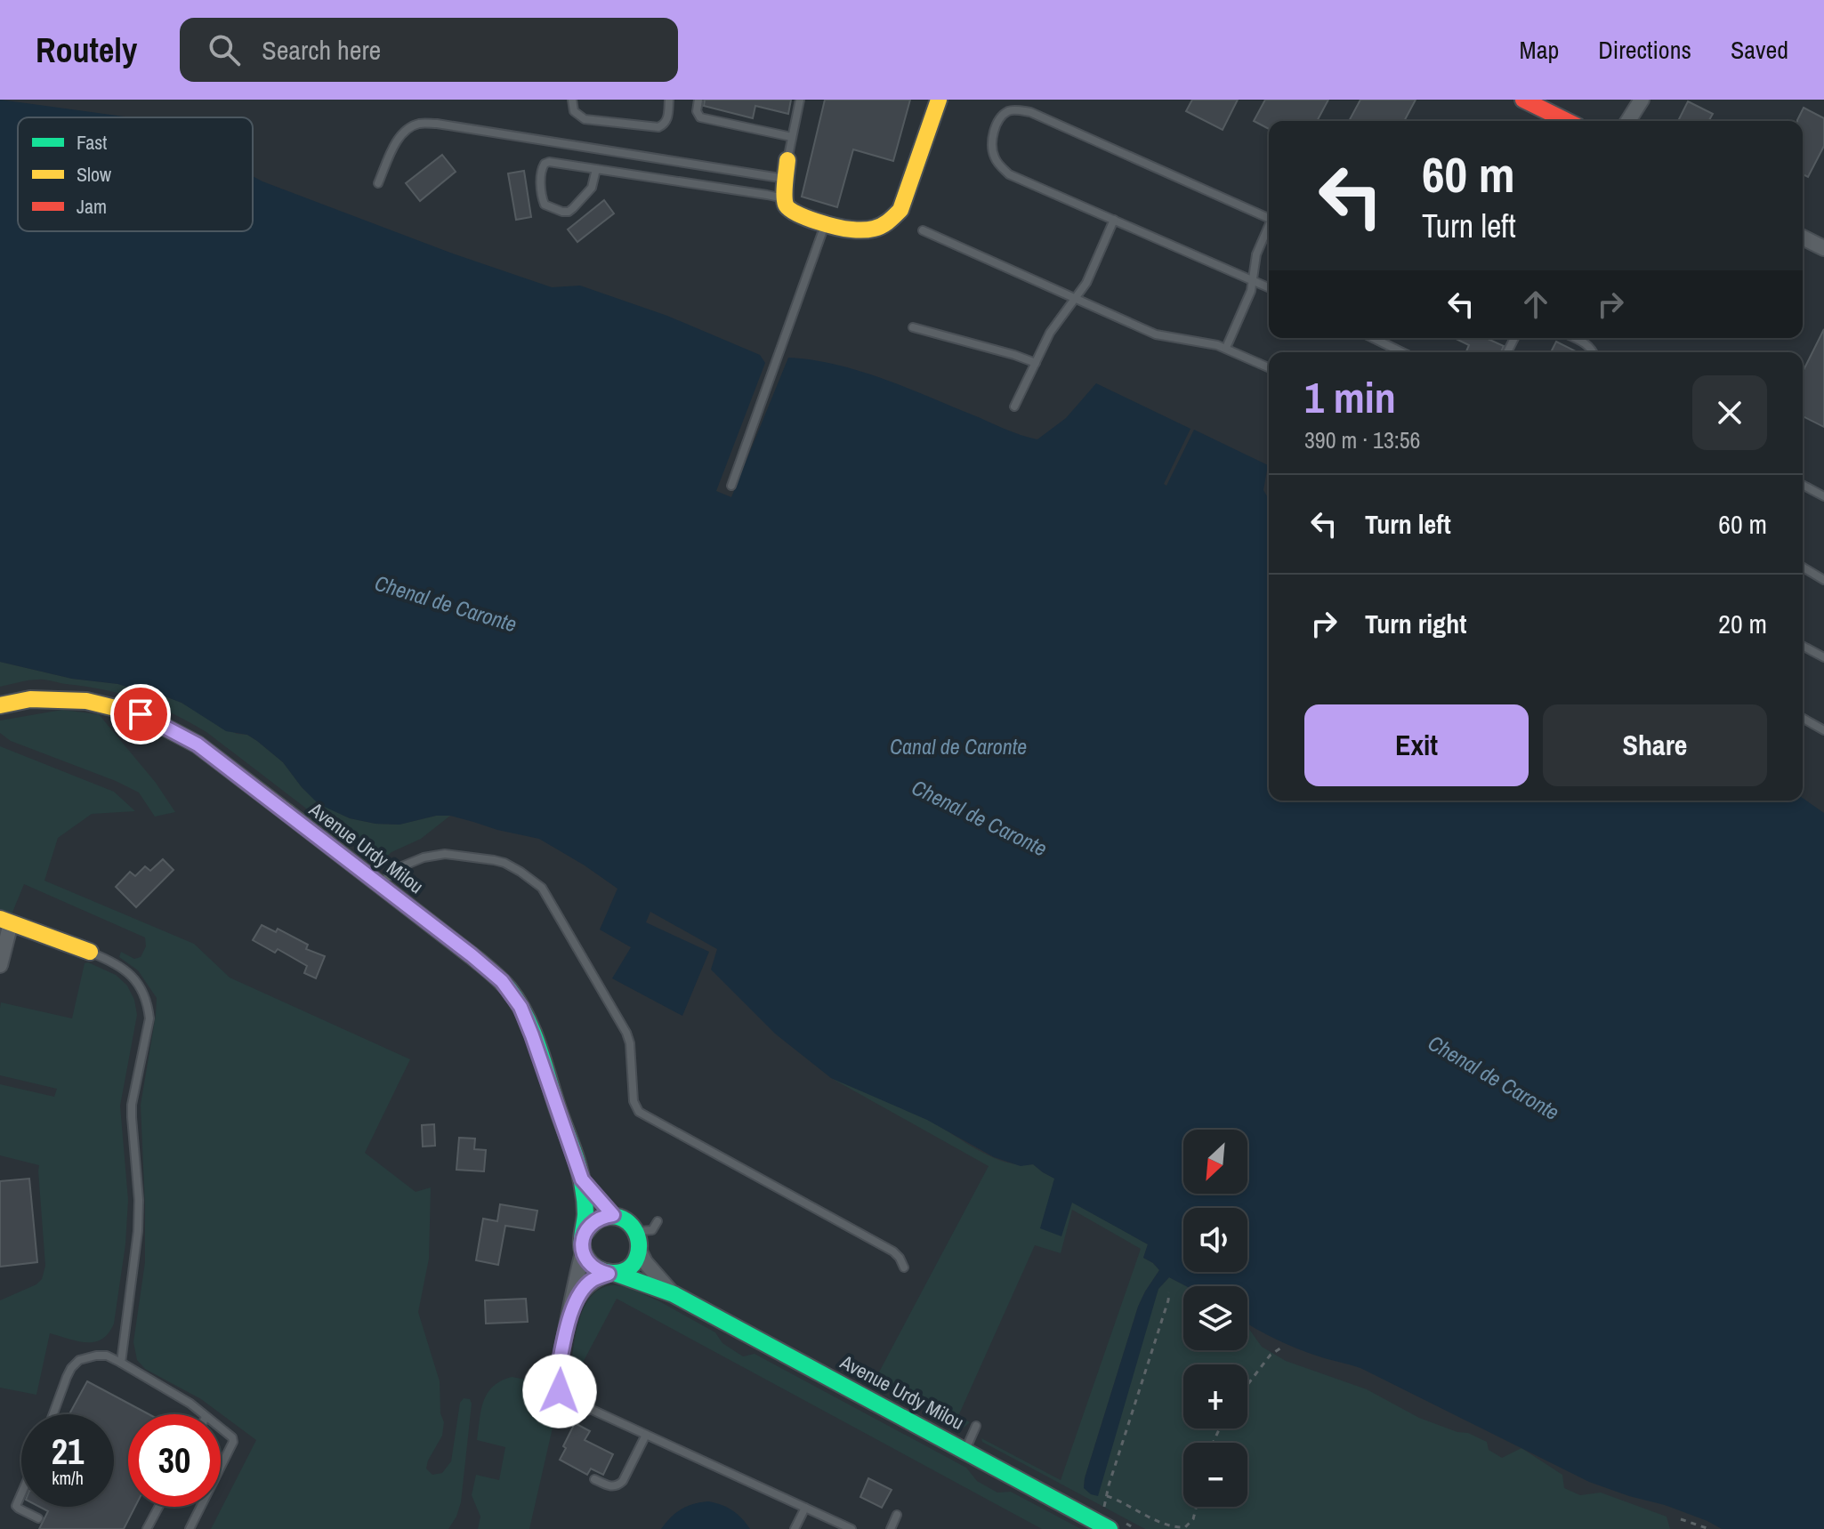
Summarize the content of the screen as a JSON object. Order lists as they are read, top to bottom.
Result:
{
  "streets": {
    "street": ["Avenue Urdy Milou"]
  },
  "water": ["Chenal de Caronte", "Canal de Caronte"],
  "legend": ["Fast", "Slow", "Jam"],
  "north": "bottom left",
  "page": {
    "header": "Routely",
    "search": "Search here",
    "nav": ["Map", "Directions", "Saved"],
    "turn": ["60 m", "Turn left"],
    "heading": ["1 min", "390 m · 13:56"],
    "list": [
      {
        "name": "Turn left",
        "value": "60 m"
      },
      {
        "name": "Turn right",
        "value": "20 m"
      }
    ],
    "buttons": ["Exit", "Share"],
    "map_buttons": ["+", "−"],
    "speed": "21 km/h",
    "limit": "30"
  }
}
